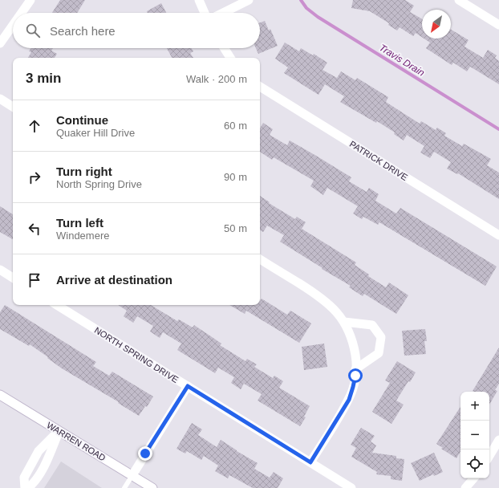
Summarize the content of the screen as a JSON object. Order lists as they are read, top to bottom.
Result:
{
  "streets": {
    "street": ["PATRICK DRIVE", "NORTH SPRING DRIVE", "WARREN ROAD"]
  },
  "water": ["Travis Drain"],
  "north": "bottom left",
  "page": {
    "search": "Search here",
    "heading": ["3 min", "Walk · 200 m"],
    "list": [
      ["Continue", "Quaker Hill Drive", "60 m"],
      ["Turn right", "North Spring Drive", "90 m"],
      ["Turn left", "Windemere", "50 m"],
      "Arrive at destination"
    ],
    "map_buttons": ["+", "−"]
  }
}
